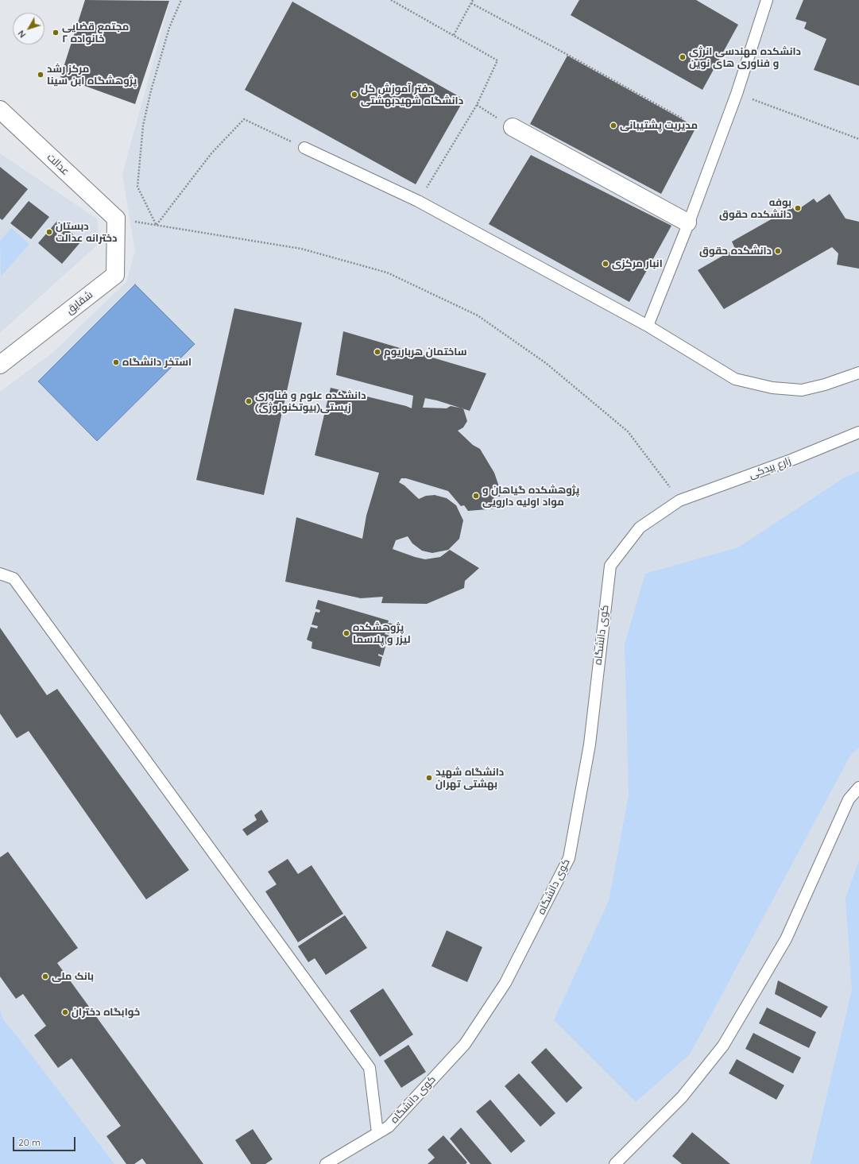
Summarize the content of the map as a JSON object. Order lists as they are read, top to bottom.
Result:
{
  "streets": {
    "street": ["عدالت", "شقایق"],
    "lane": ["زارع بیدکی", "کوی دانشگاه"]
  },
  "crossings": [
    ["عدالت", "شقایق"],
    ["زارع بیدکی", "کوی دانشگاه"]
  ],
  "places": [
    "مجتمع قضایی خانواده ۲",
    "دانشکده مهندسی انرژی و فناوری های نوین",
    "مرکز رشد پژوهشگاه ابن سینا",
    "دفتر آموزش کل دانشگاه شهیدبهشتی",
    "مدیریت پشتیبانی",
    "بوفه دانشکده حقوق",
    "دبستان دخترانه عدالت",
    "دانشکده حقوق",
    "انبار مرکزی",
    "ساختمان هرباریوم",
    "استخر دانشگاه",
    "دانشکده علوم و فناوری زیستی(بیوتکنولوژی)",
    "پژوهشکده گیاهان و مواد اولیه دارویی",
    "پژوهشکده لیزر و پلاسما",
    "دانشگاه شهید بهشتی تهران",
    "بانک ملی",
    "خوابگاه دختران"
  ],
  "scale_bar": "20 m",
  "north": "bottom left"
}
